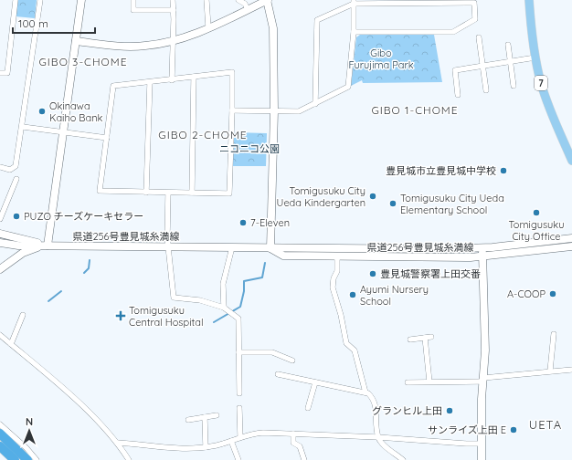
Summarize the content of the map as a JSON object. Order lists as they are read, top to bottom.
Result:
{
  "streets": {
    "main road": ["7"],
    "street": ["県道256号豊見城糸満線"]
  },
  "districts": [
    "GIBO 3-CHOME",
    "GIBO 1-CHOME",
    "GIBO 2-CHOME",
    "UETA"
  ],
  "parks": ["Gibo Furujima Park", "ニコニコ公園"],
  "places": {
    "other": [
      "Okinawa Kaiho Bank",
      "豊見城市立豊見城中学校",
      "Tomigusuku City Ueda Kindergarten",
      "Tomigusuku City Ueda Elementary School",
      "Tomigusuku City Office",
      "PUZO チーズケーキセラー",
      "7-Eleven",
      "豊見城警察署上田交番",
      "A-COOP",
      "Ayumi Nursery School",
      "グランヒル上田",
      "サンライズ上田 E"
    ],
    "health": ["Tomigusuku Central Hospital"]
  },
  "scale_bar": "100 m",
  "north": "top"
}
